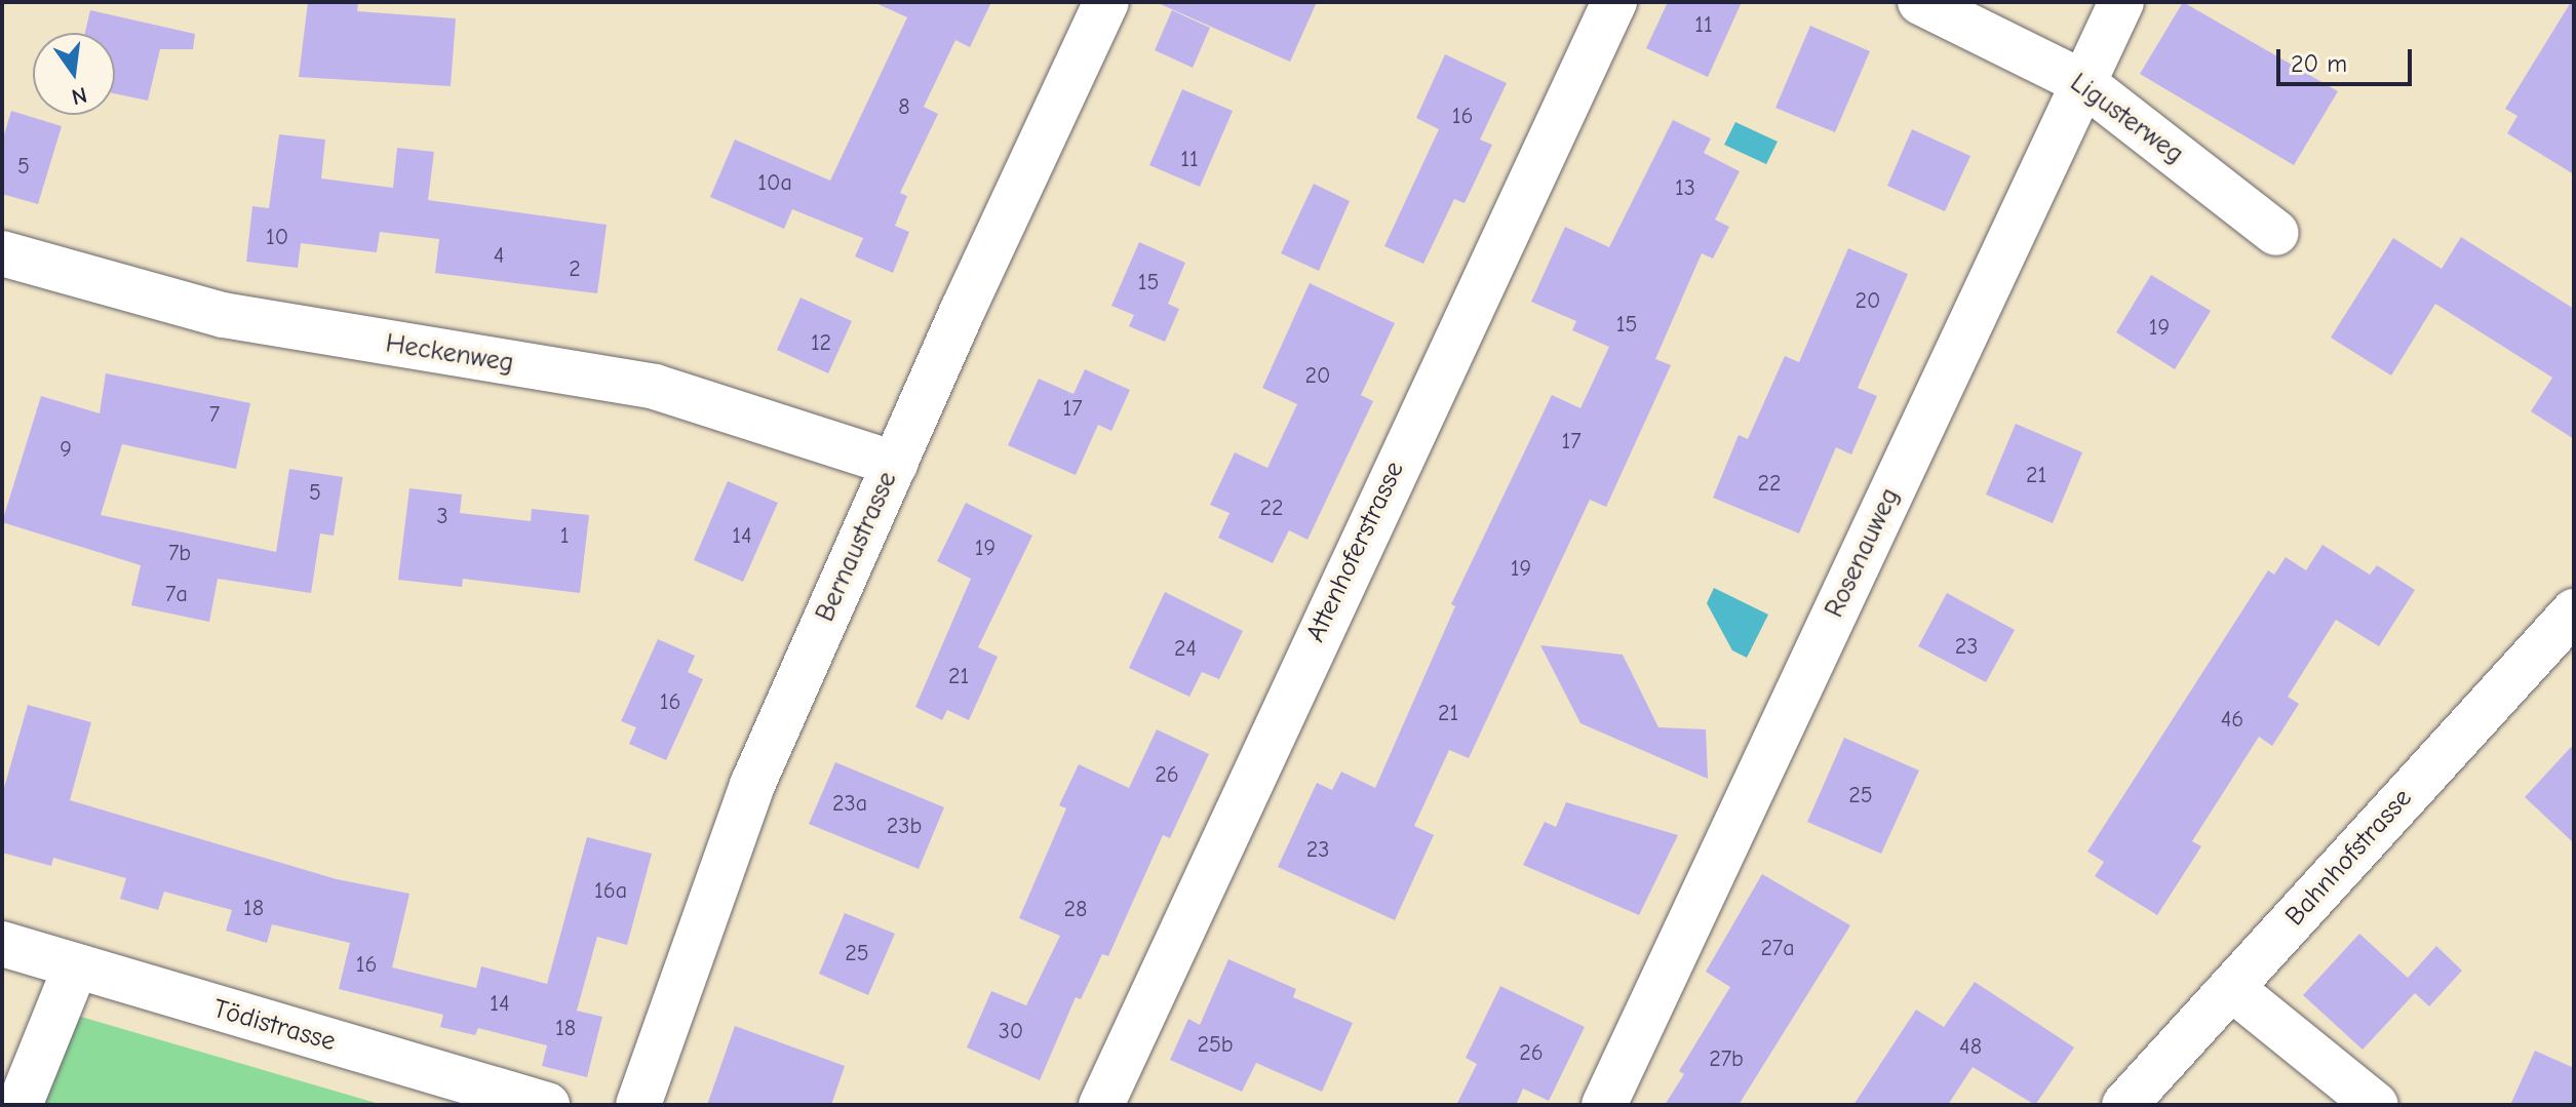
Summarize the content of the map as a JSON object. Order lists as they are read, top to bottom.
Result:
{
  "streets": {
    "street": [
      "Ligusterweg",
      "Heckenweg",
      "Bernaustrasse",
      "Attenhoferstrasse",
      "Rosenauweg",
      "Bahnhofstrasse",
      "Tödistrasse"
    ]
  },
  "crossings": [
    ["Ligusterweg", "Rosenauweg"],
    ["Heckenweg", "Bernaustrasse"]
  ],
  "house_numbers": [
    "11",
    "8",
    "16",
    "11",
    "5",
    "10a",
    "13",
    "10",
    "4",
    "2",
    "15",
    "20",
    "15",
    "19",
    "12",
    "20",
    "17",
    "7",
    "17",
    "9",
    "21",
    "22",
    "5",
    "22",
    "3",
    "1",
    "14",
    "19",
    "7b",
    "19",
    "7a",
    "23",
    "24",
    "21",
    "16",
    "21",
    "46",
    "26",
    "25",
    "23a",
    "23b",
    "23",
    "16a",
    "18",
    "28",
    "27a",
    "25",
    "16",
    "14",
    "18",
    "30",
    "25b",
    "48",
    "26",
    "27b"
  ],
  "scale_bar": "20 m",
  "north": "bottom"
}
